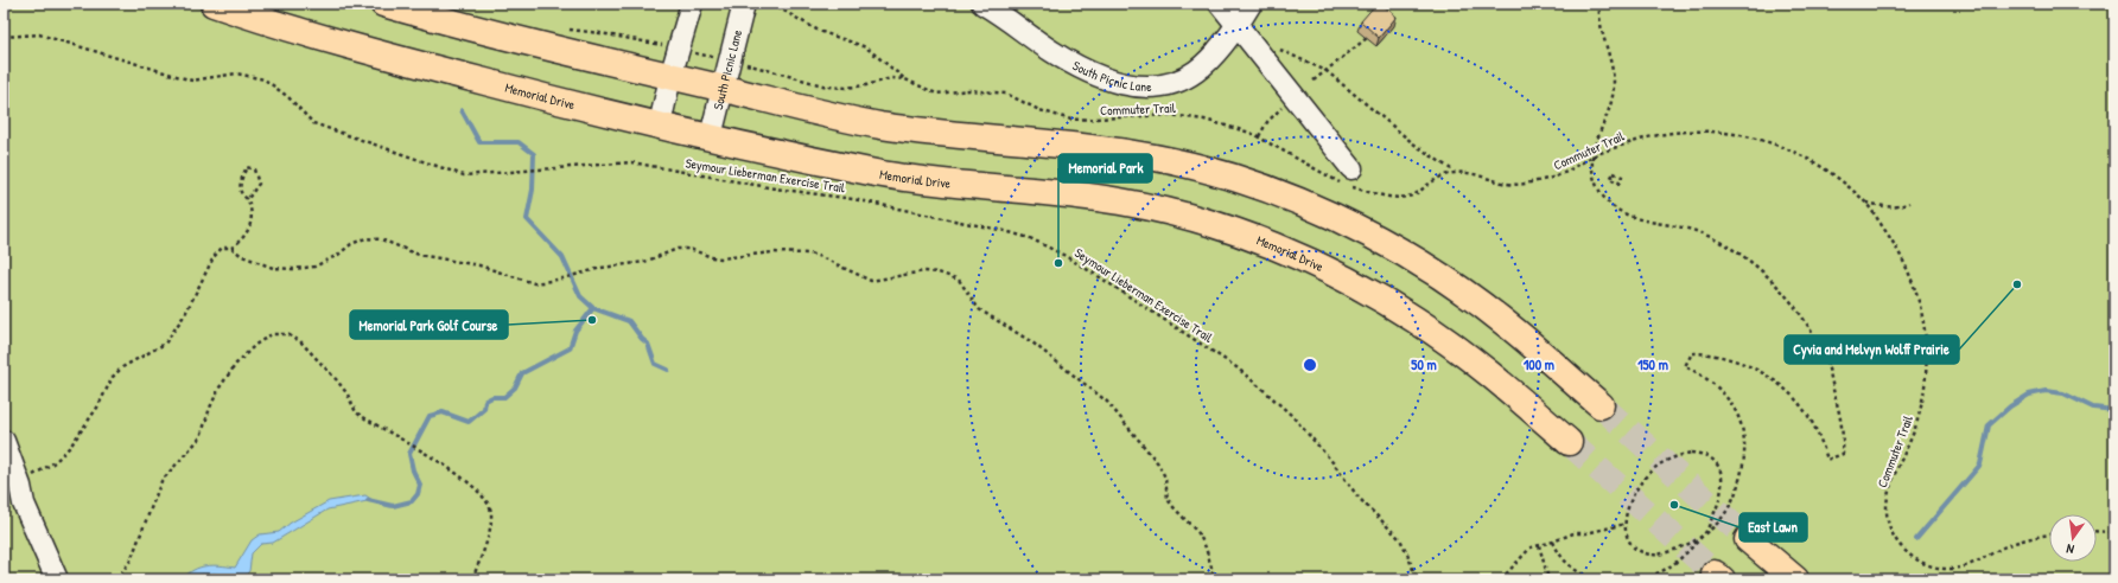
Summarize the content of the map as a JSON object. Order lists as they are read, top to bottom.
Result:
{
  "streets": {
    "main road": ["Memorial Drive"],
    "street": ["South Picnic Lane"],
    "path": ["Commuter Trail", "Seymour Lieberman Exercise Trail"]
  },
  "crossings": [
    ["South Picnic Lane", "Memorial Drive"]
  ],
  "places": [
    "Memorial Park",
    "Cyvia and Melvyn Wolff Prairie",
    "Memorial Park Golf Course",
    "East Lawn"
  ],
  "north": "bottom",
  "rings": ["50 m", "100 m", "150 m"]
}
